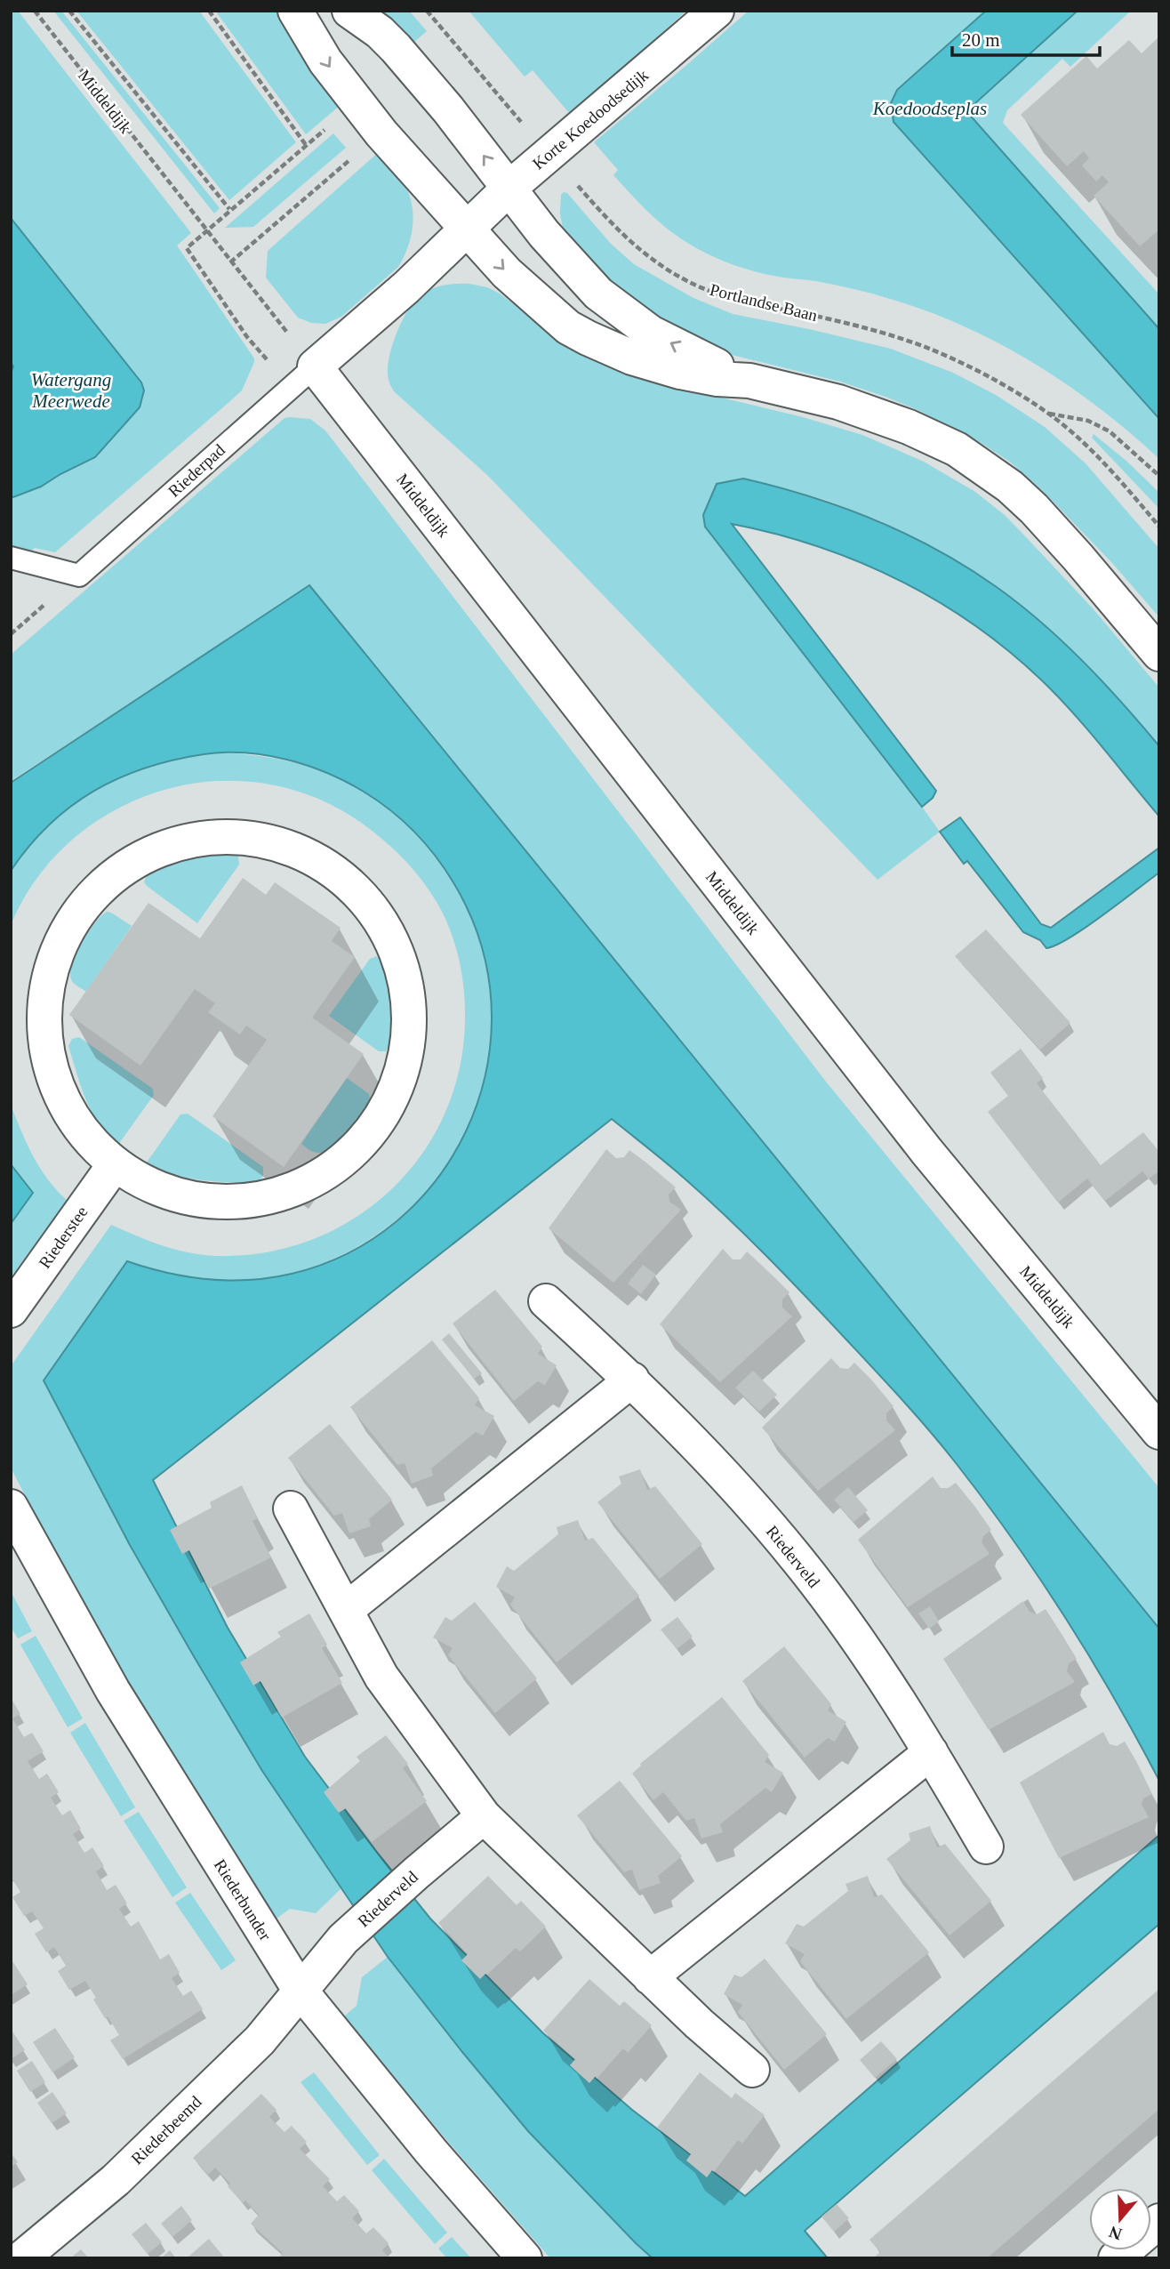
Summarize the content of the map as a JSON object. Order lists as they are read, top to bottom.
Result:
{
  "streets": {
    "street": [
      "Middeldijk",
      "Korte Koedoodsedijk",
      "Riederstee",
      "Riederveld",
      "Riederbunder",
      "Riederbeemd"
    ],
    "lane": ["Riederpad"],
    "path": ["Portlandse Baan"]
  },
  "crossings": [
    ["Middeldijk", "Riederpad"],
    ["Korte Koedoodsedijk", "Portlandse Baan"],
    ["Riederveld", "Riederbunder"],
    ["Riederveld", "Riederbeemd"],
    ["Riederbunder", "Riederbeemd"]
  ],
  "water": ["Koedoodseplas", "Watergang Meerwede"],
  "scale_bar": "20 m",
  "north": "bottom"
}
